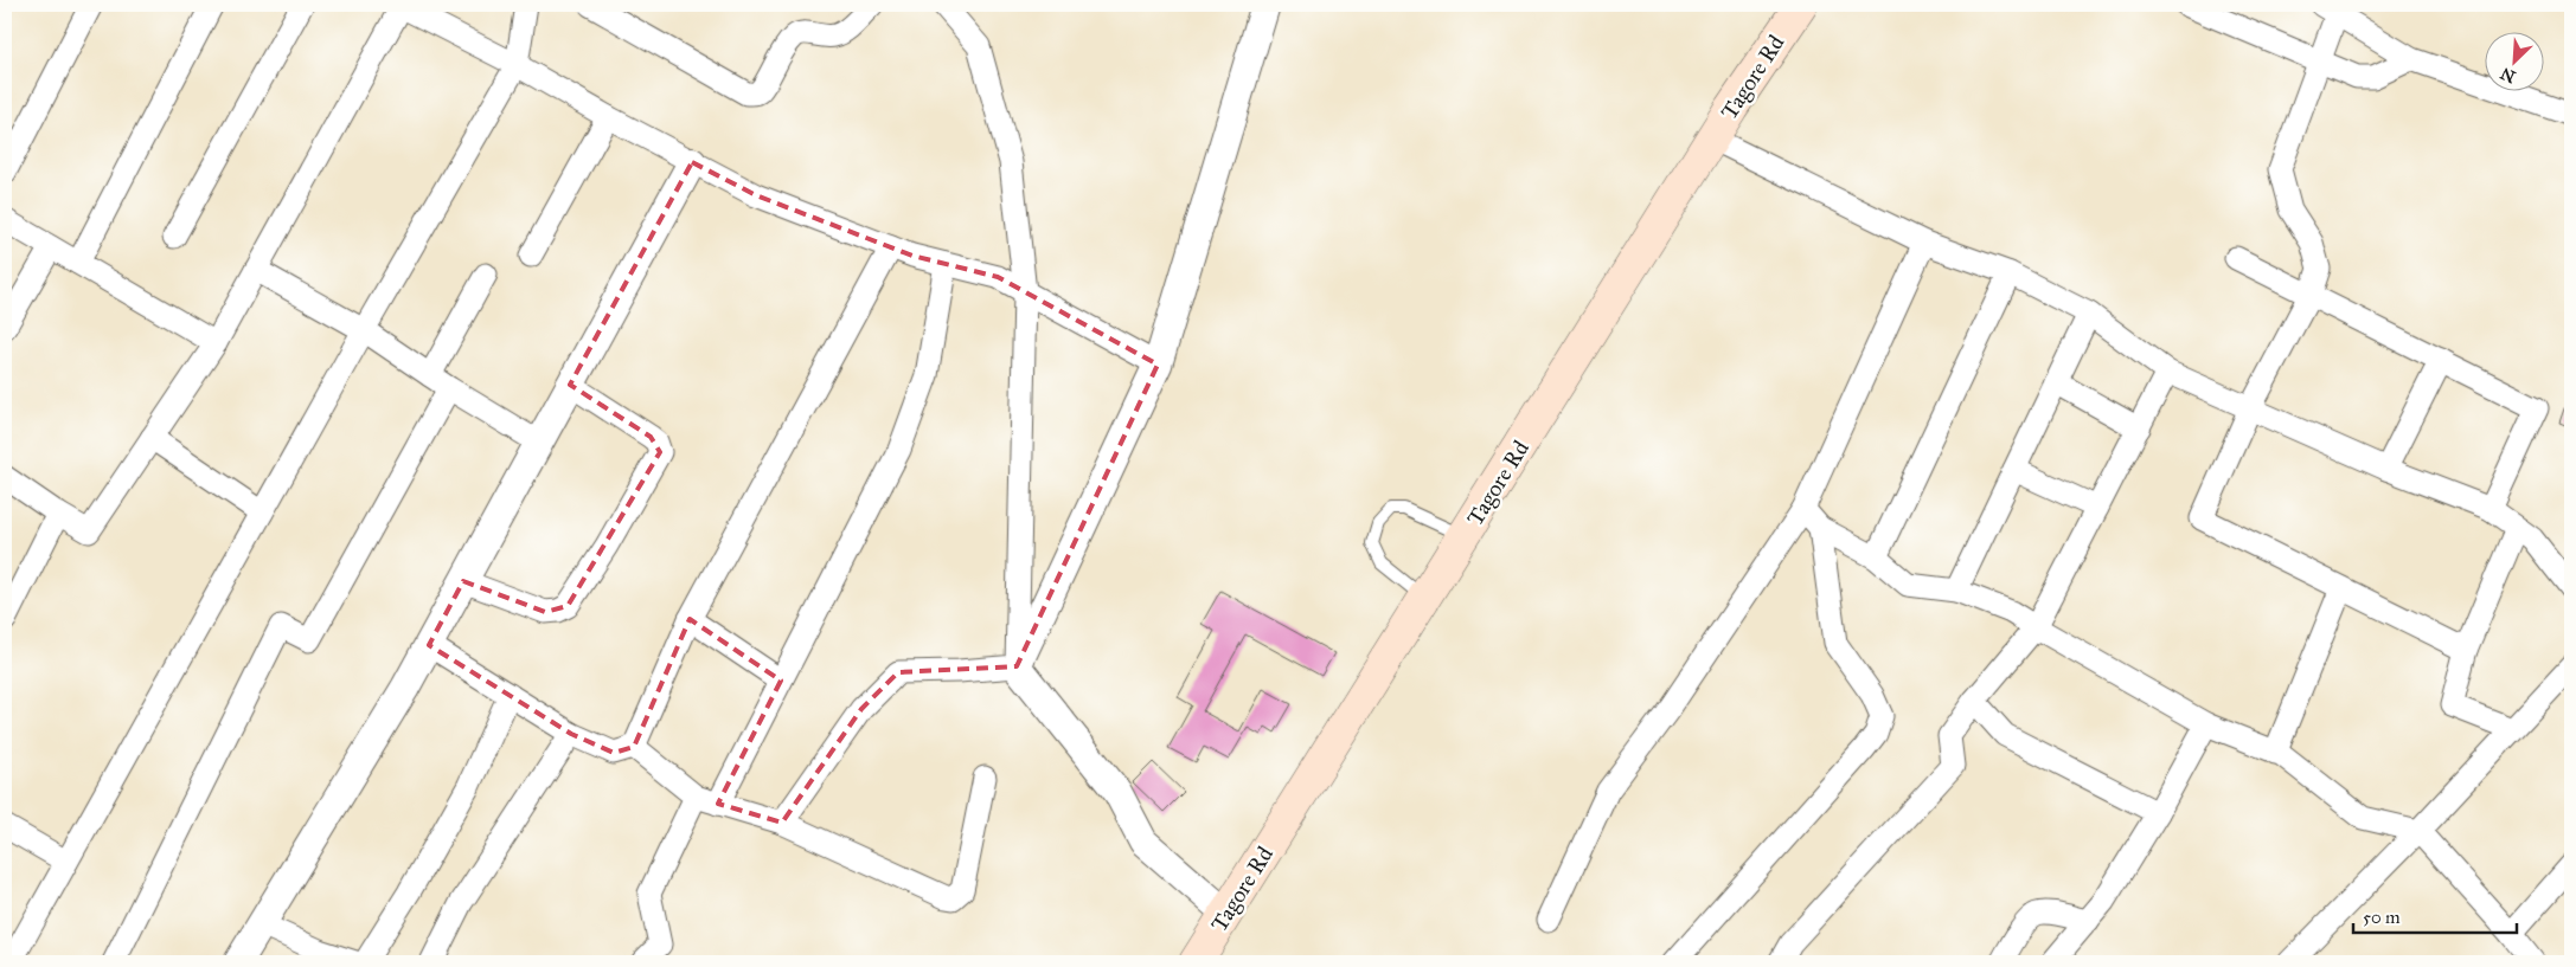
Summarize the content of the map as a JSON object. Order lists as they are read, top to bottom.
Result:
{
  "streets": {
    "main road": ["Tagore Rd"]
  },
  "scale_bar": "50 m",
  "north": "bottom left"
}
